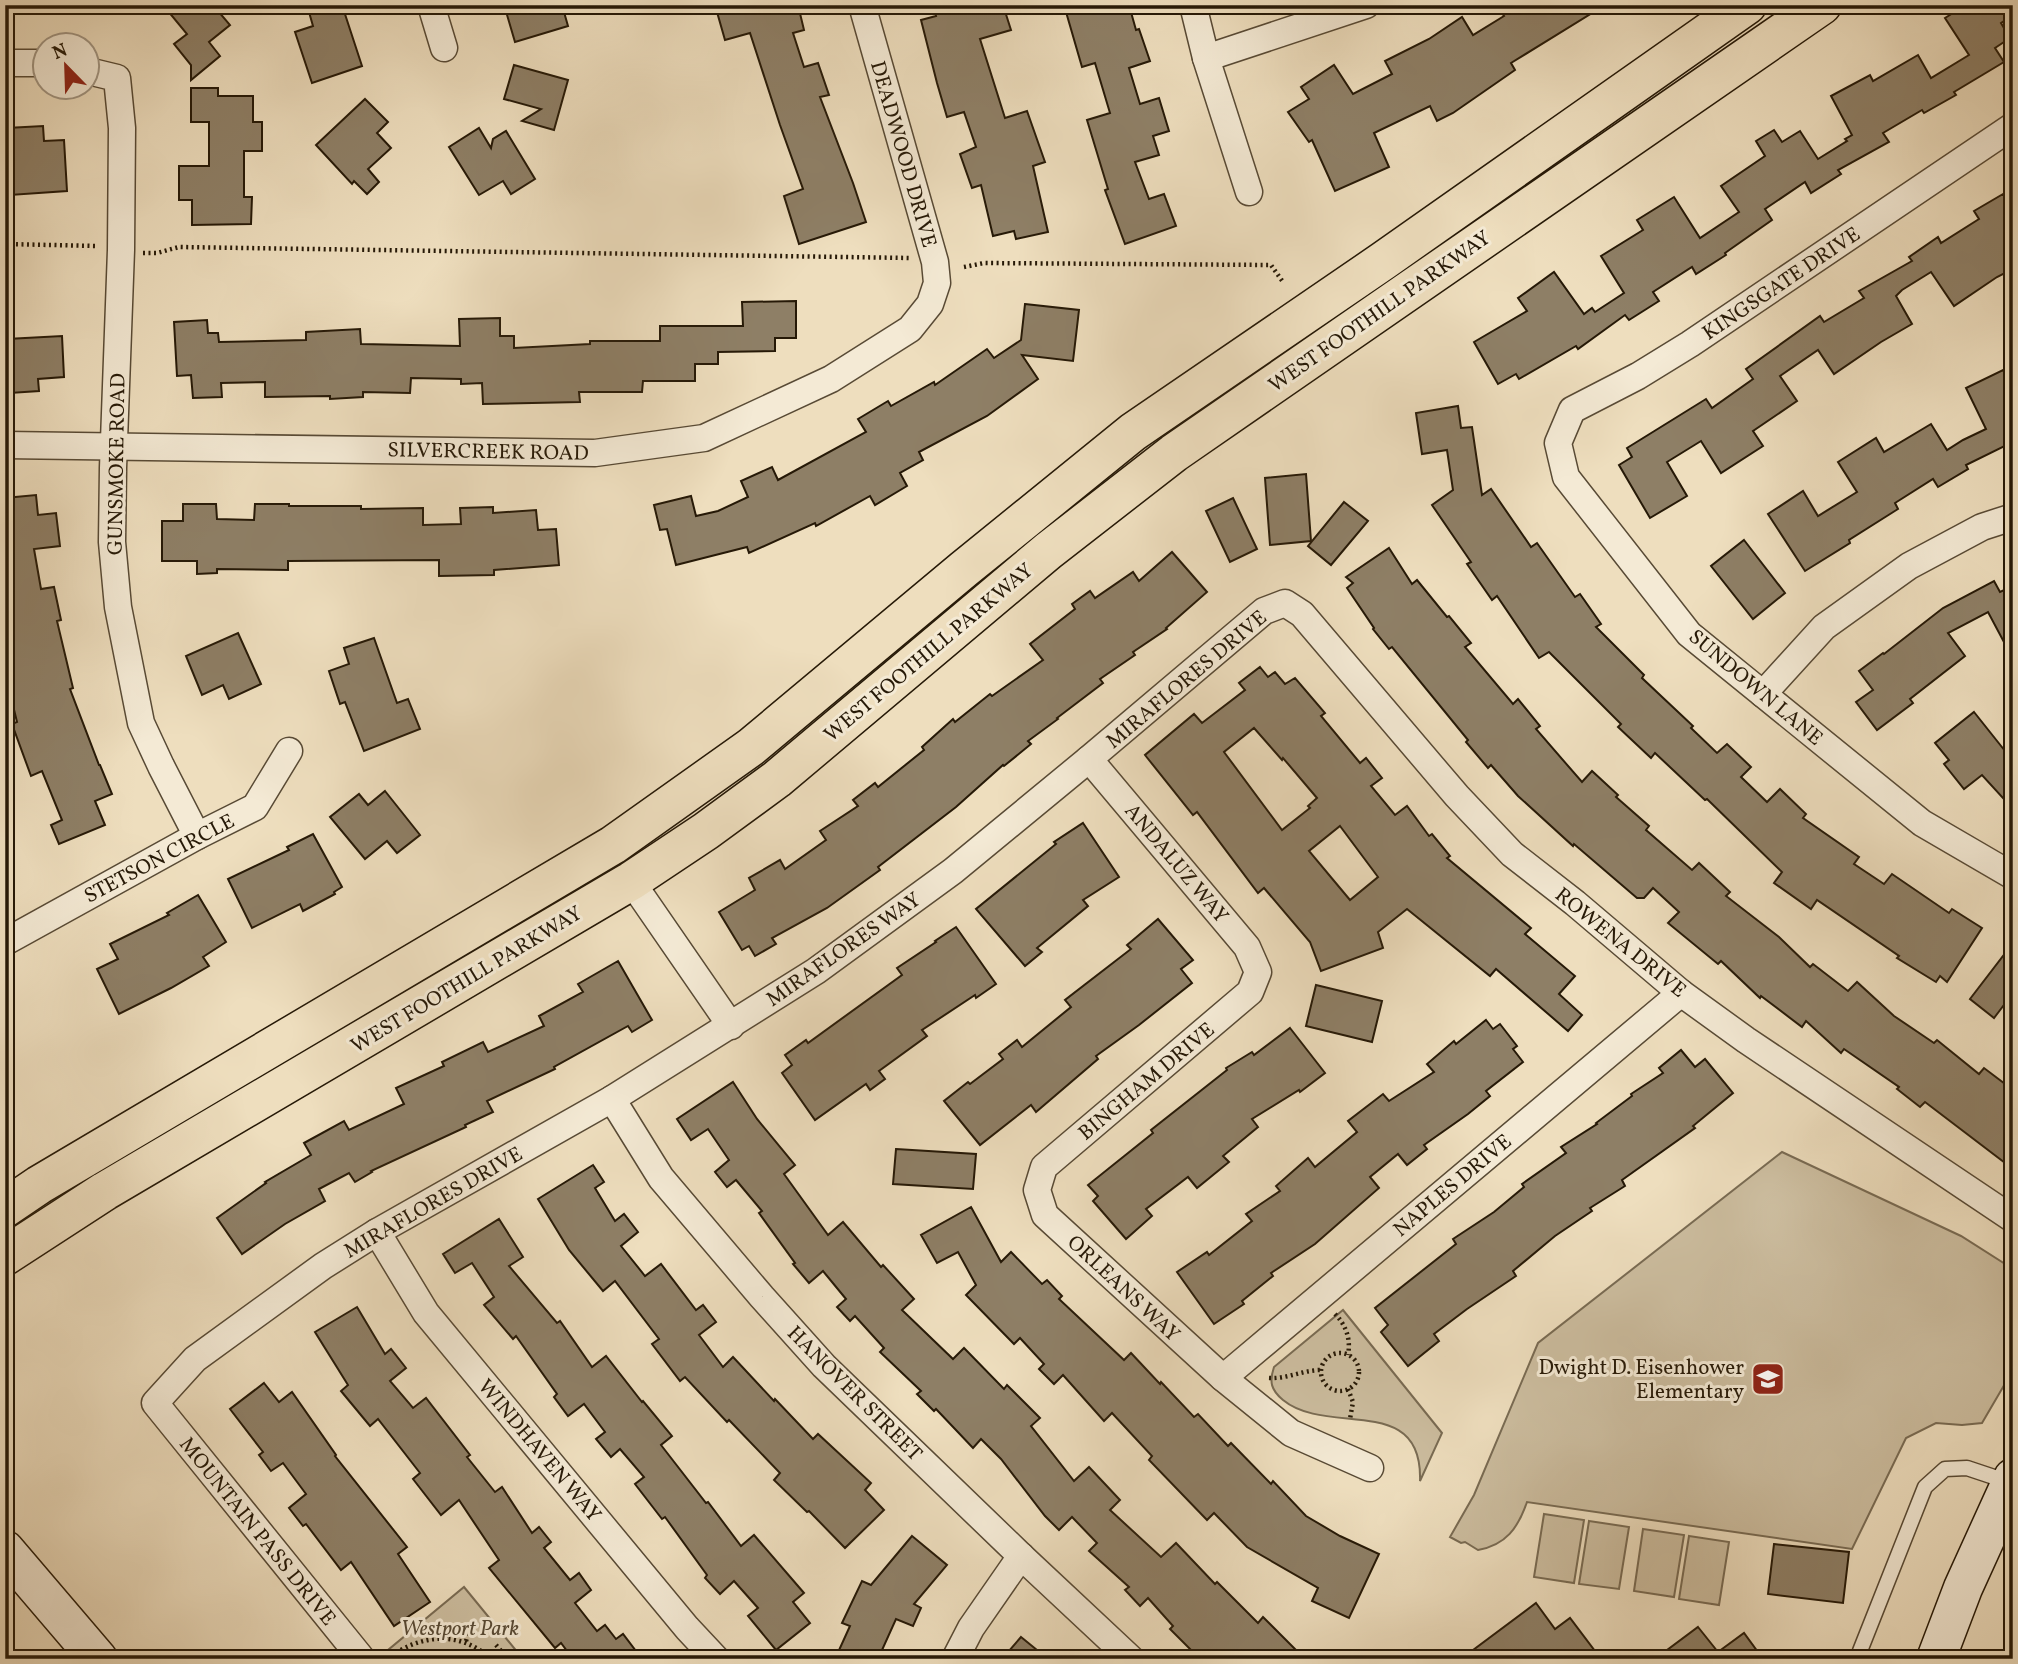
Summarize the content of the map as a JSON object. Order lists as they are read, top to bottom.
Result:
{
  "streets": {
    "main road": ["WEST FOOTHILL PARKWAY"],
    "street": [
      "DEADWOOD DRIVE",
      "KINGSGATE DRIVE",
      "SILVERCREEK ROAD",
      "GUNSMOKE ROAD",
      "MIRAFLORES DRIVE",
      "SUNDOWN LANE",
      "STETSON CIRCLE",
      "ANDALUZ WAY",
      "ROWENA DRIVE",
      "MIRAFLORES WAY",
      "BINGHAM DRIVE",
      "NAPLES DRIVE",
      "ORLEANS WAY",
      "HANOVER STREET",
      "WINDHAVEN WAY",
      "MOUNTAIN PASS DRIVE"
    ]
  },
  "crossings": [
    ["DEADWOOD DRIVE", "SILVERCREEK ROAD"],
    ["KINGSGATE DRIVE", "SUNDOWN LANE"],
    ["SILVERCREEK ROAD", "GUNSMOKE ROAD"],
    ["GUNSMOKE ROAD", "STETSON CIRCLE"],
    ["MIRAFLORES DRIVE", "ANDALUZ WAY"],
    ["MIRAFLORES DRIVE", "ROWENA DRIVE"],
    ["MIRAFLORES DRIVE", "MIRAFLORES WAY"],
    ["MIRAFLORES DRIVE", "HANOVER STREET"],
    ["MIRAFLORES DRIVE", "WINDHAVEN WAY"],
    ["MIRAFLORES DRIVE", "MOUNTAIN PASS DRIVE"],
    ["ANDALUZ WAY", "MIRAFLORES WAY"],
    ["ANDALUZ WAY", "BINGHAM DRIVE"],
    ["ROWENA DRIVE", "NAPLES DRIVE"],
    ["BINGHAM DRIVE", "ORLEANS WAY"],
    ["NAPLES DRIVE", "ORLEANS WAY"]
  ],
  "parks": ["Westport Park"],
  "places": {
    "school or university": ["Dwight D. Eisenhower Elementary"]
  },
  "north": "top left"
}
